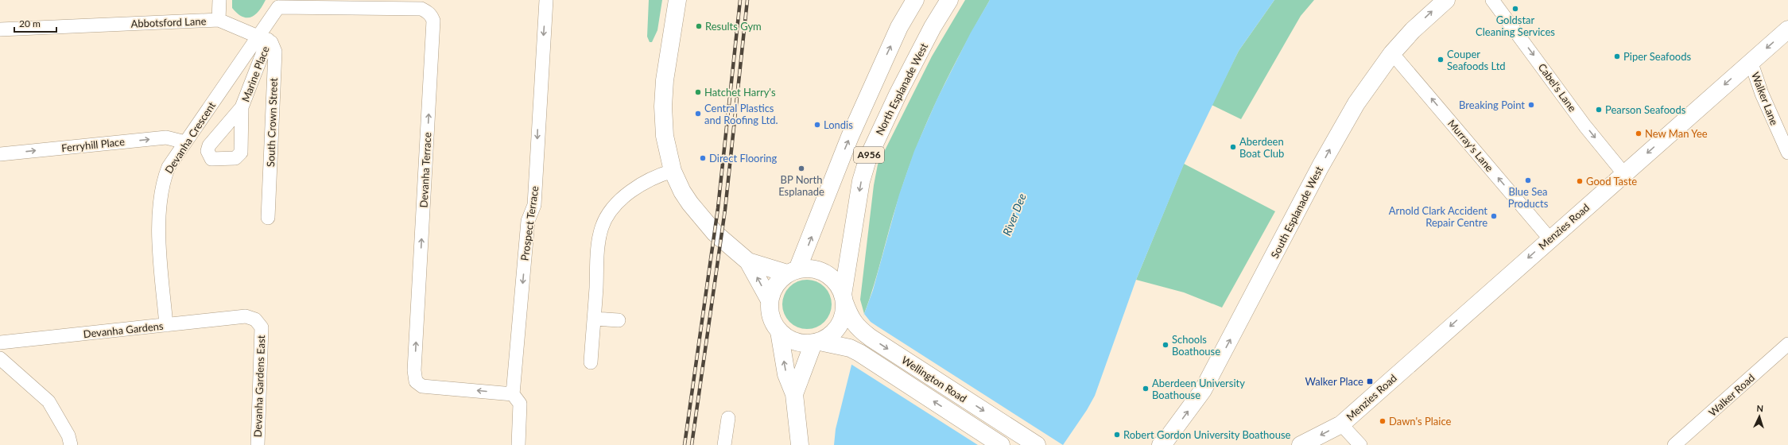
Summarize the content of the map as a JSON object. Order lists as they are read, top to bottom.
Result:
{
  "streets": {
    "main road": [
      "North Esplanade West",
      "A956",
      "South Esplanade West",
      "Menzies Road",
      "Wellington Road"
    ],
    "street": [
      "Abbotsford Lane",
      "Marine Place",
      "Cabel's Lane",
      "Walker Lane",
      "South Crown Street",
      "Devanha Crescent",
      "Ferryhill Place",
      "Murray's Lane",
      "Devanha Terrace",
      "Prospect Terrace",
      "Devanha Gardens",
      "Devanha Gardens East",
      "Walker Road"
    ]
  },
  "crossings": [
    ["Abbotsford Lane", "Marine Place"],
    ["Abbotsford Lane", "South Crown Street"],
    ["Abbotsford Lane", "Devanha Crescent"],
    ["Marine Place", "South Crown Street"],
    ["Marine Place", "Devanha Crescent"],
    ["Cabel's Lane", "Menzies Road"],
    ["North Esplanade West", "A956"],
    ["North Esplanade West", "Wellington Road"],
    ["Walker Lane", "Menzies Road"],
    ["South Crown Street", "Devanha Crescent"],
    ["Devanha Crescent", "Ferryhill Place"],
    ["Devanha Crescent", "Devanha Terrace"],
    ["Devanha Crescent", "Devanha Gardens"],
    ["Murray's Lane", "South Esplanade West"],
    ["Murray's Lane", "Menzies Road"],
    ["A956", "Wellington Road"],
    ["Devanha Terrace", "Prospect Terrace"],
    ["Devanha Gardens", "Devanha Gardens East"]
  ],
  "one_way": [
    "Cabel's Lane",
    "Ferryhill Place",
    "Murray's Lane",
    "South Esplanade West",
    "Prospect Terrace",
    "Menzies Road"
  ],
  "water": ["River Dee"],
  "places": {
    "other": [
      "Goldstar Cleaning Services",
      "Results Gym",
      "Piper Seafoods",
      "Couper Seafoods Ltd",
      "Hatchet Harry's",
      "Breaking Point",
      "Pearson Seafoods",
      "Central Plastics and Roofing Ltd.",
      "Londis",
      "New Man Yee",
      "Aberdeen Boat Club",
      "Direct Flooring",
      "BP North Esplanade",
      "Blue Sea Products",
      "Good Taste",
      "Arnold Clark Accident Repair Centre",
      "Schools Boathouse",
      "Aberdeen University Boathouse",
      "Dawn's Plaice",
      "Robert Gordon University Boathouse"
    ],
    "transit": ["Walker Place"]
  },
  "scale_bar": "20 m",
  "north": "top"
}
